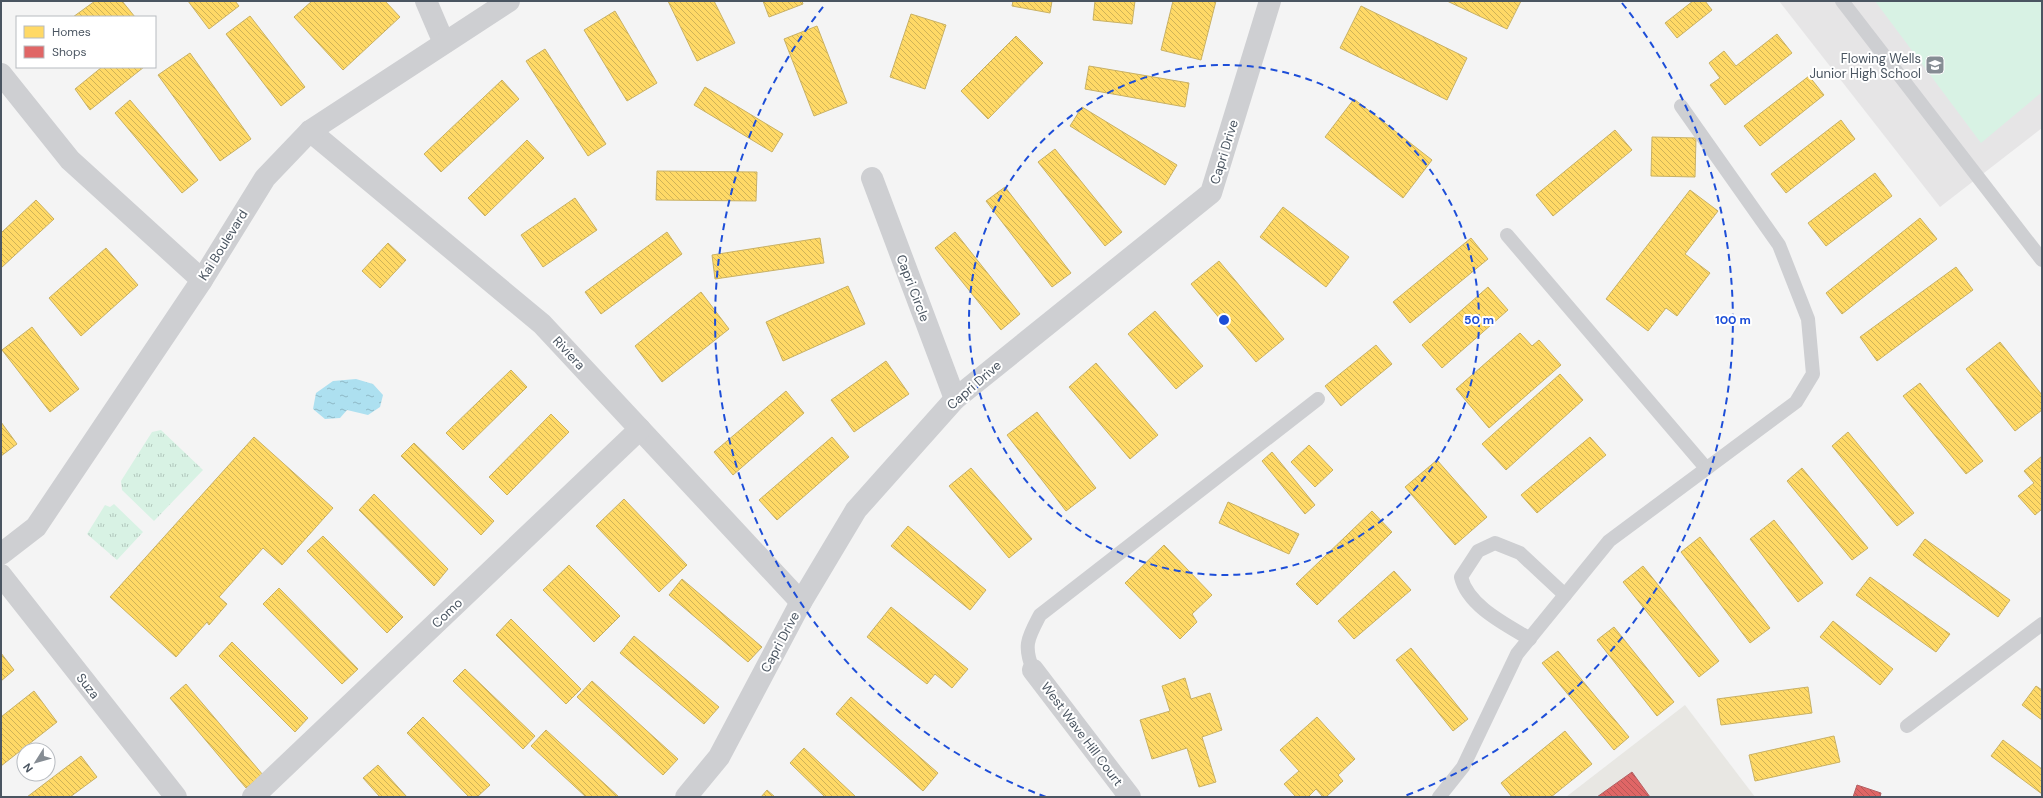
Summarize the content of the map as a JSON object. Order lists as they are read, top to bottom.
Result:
{
  "streets": {
    "street": [
      "Capri Drive",
      "Kai Boulevard",
      "Capri Circle",
      "Riviera",
      "Como",
      "Suza",
      "West Wave Hill Court"
    ]
  },
  "crossings": [
    ["Capri Drive", "Capri Circle"],
    ["Capri Drive", "Riviera"],
    ["Kai Boulevard", "Riviera"],
    ["Riviera", "Como"]
  ],
  "places": {
    "school or university": ["Flowing Wells Junior High School"]
  },
  "legend": ["Homes", "Shops"],
  "north": "bottom left",
  "rings": ["50 m", "100 m"]
}
